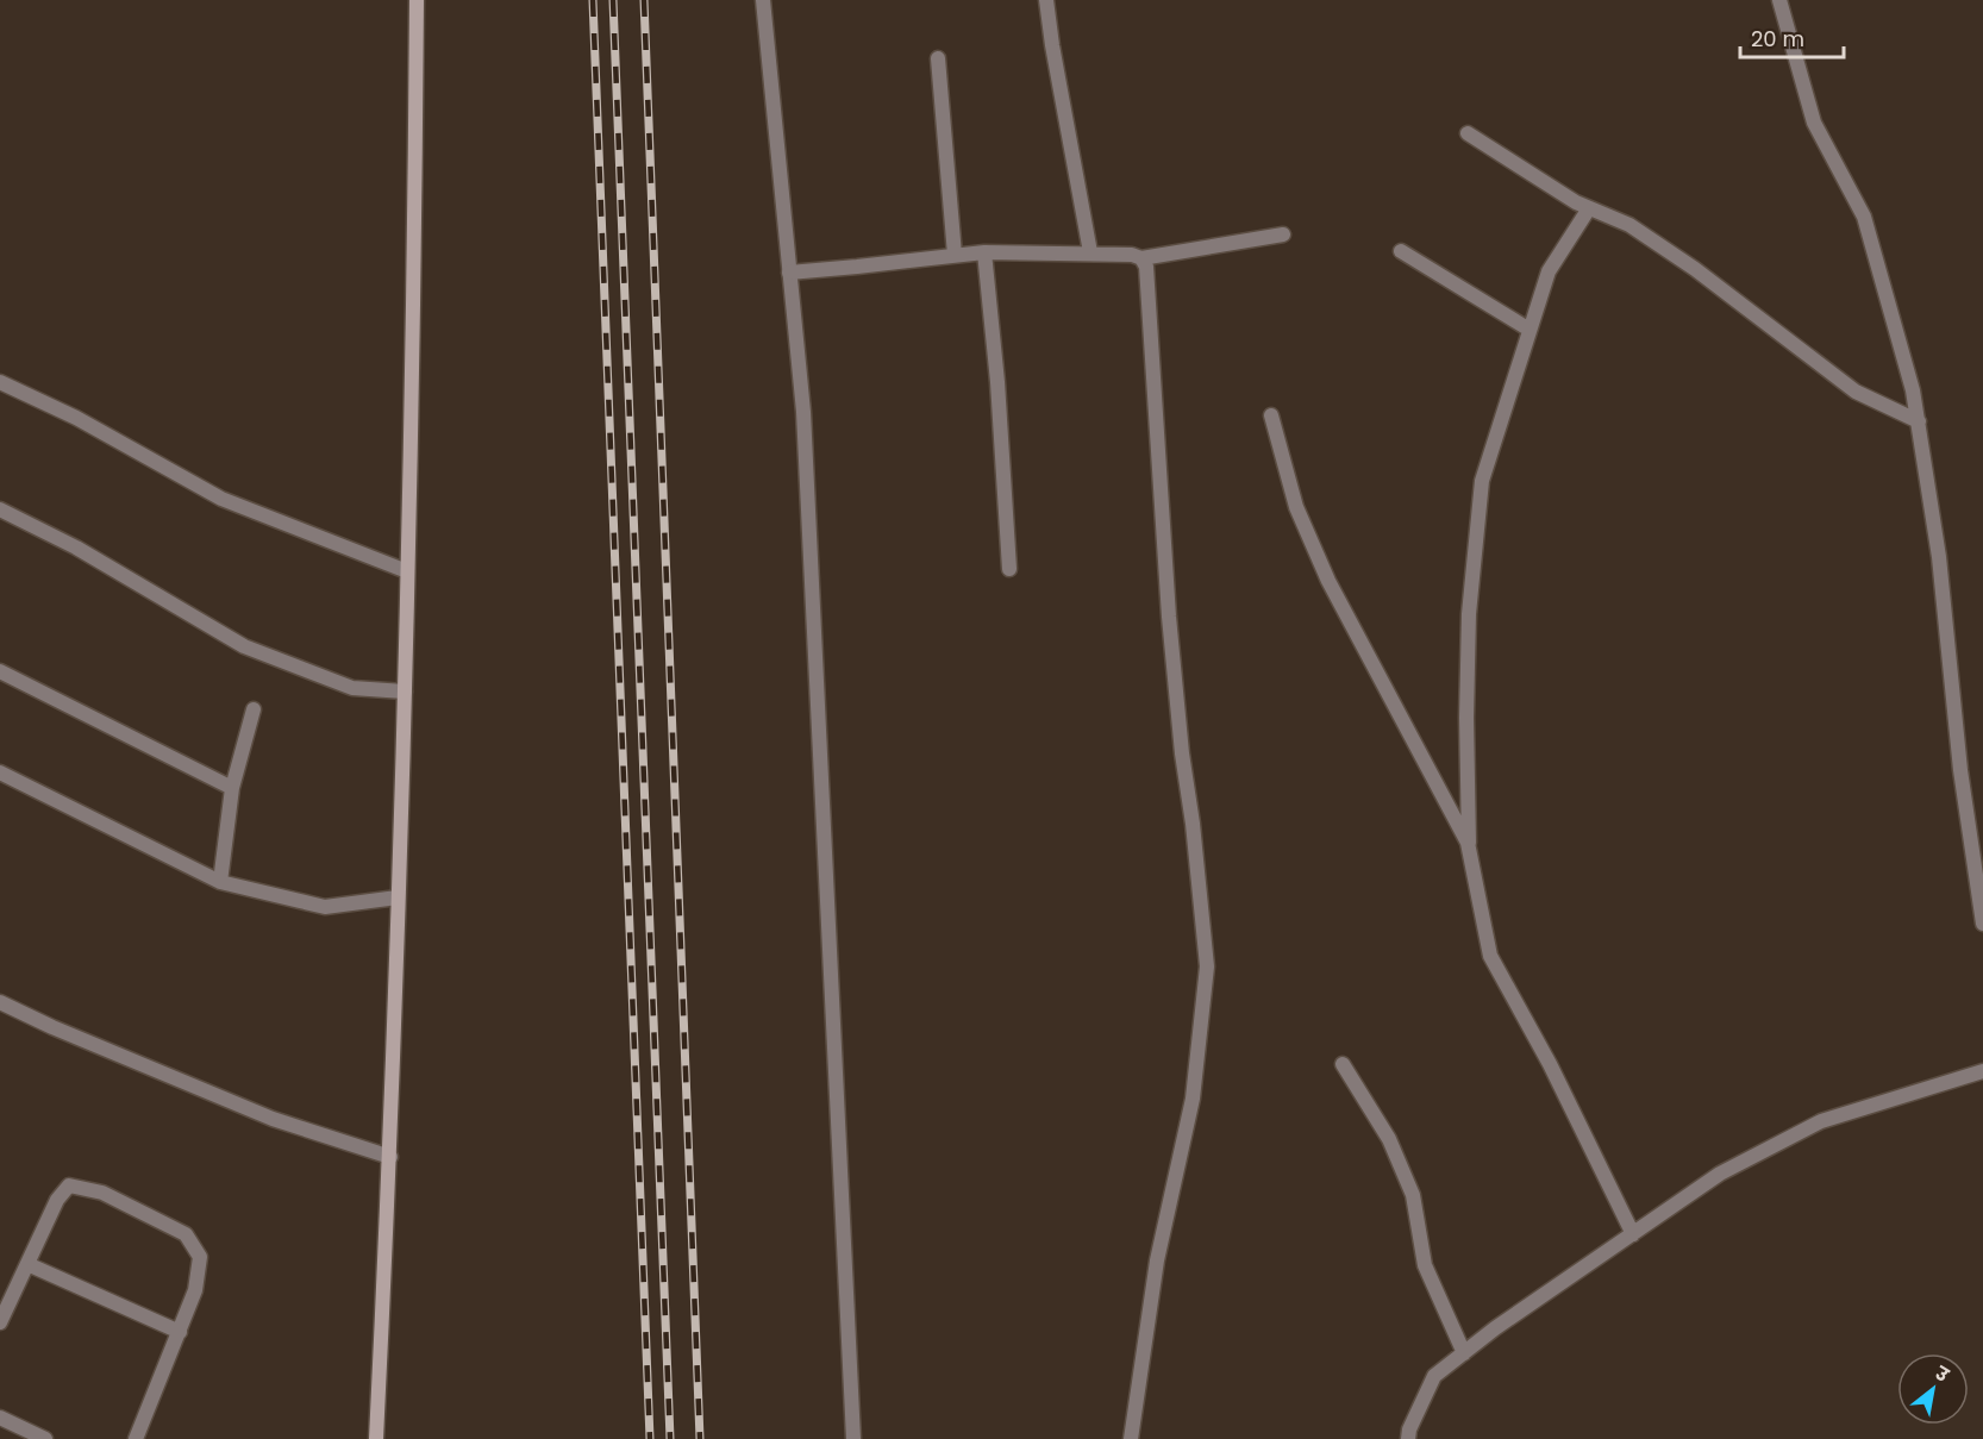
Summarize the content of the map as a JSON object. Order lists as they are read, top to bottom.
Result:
{
  "scale_bar": "20 m",
  "north": "top right"
}
